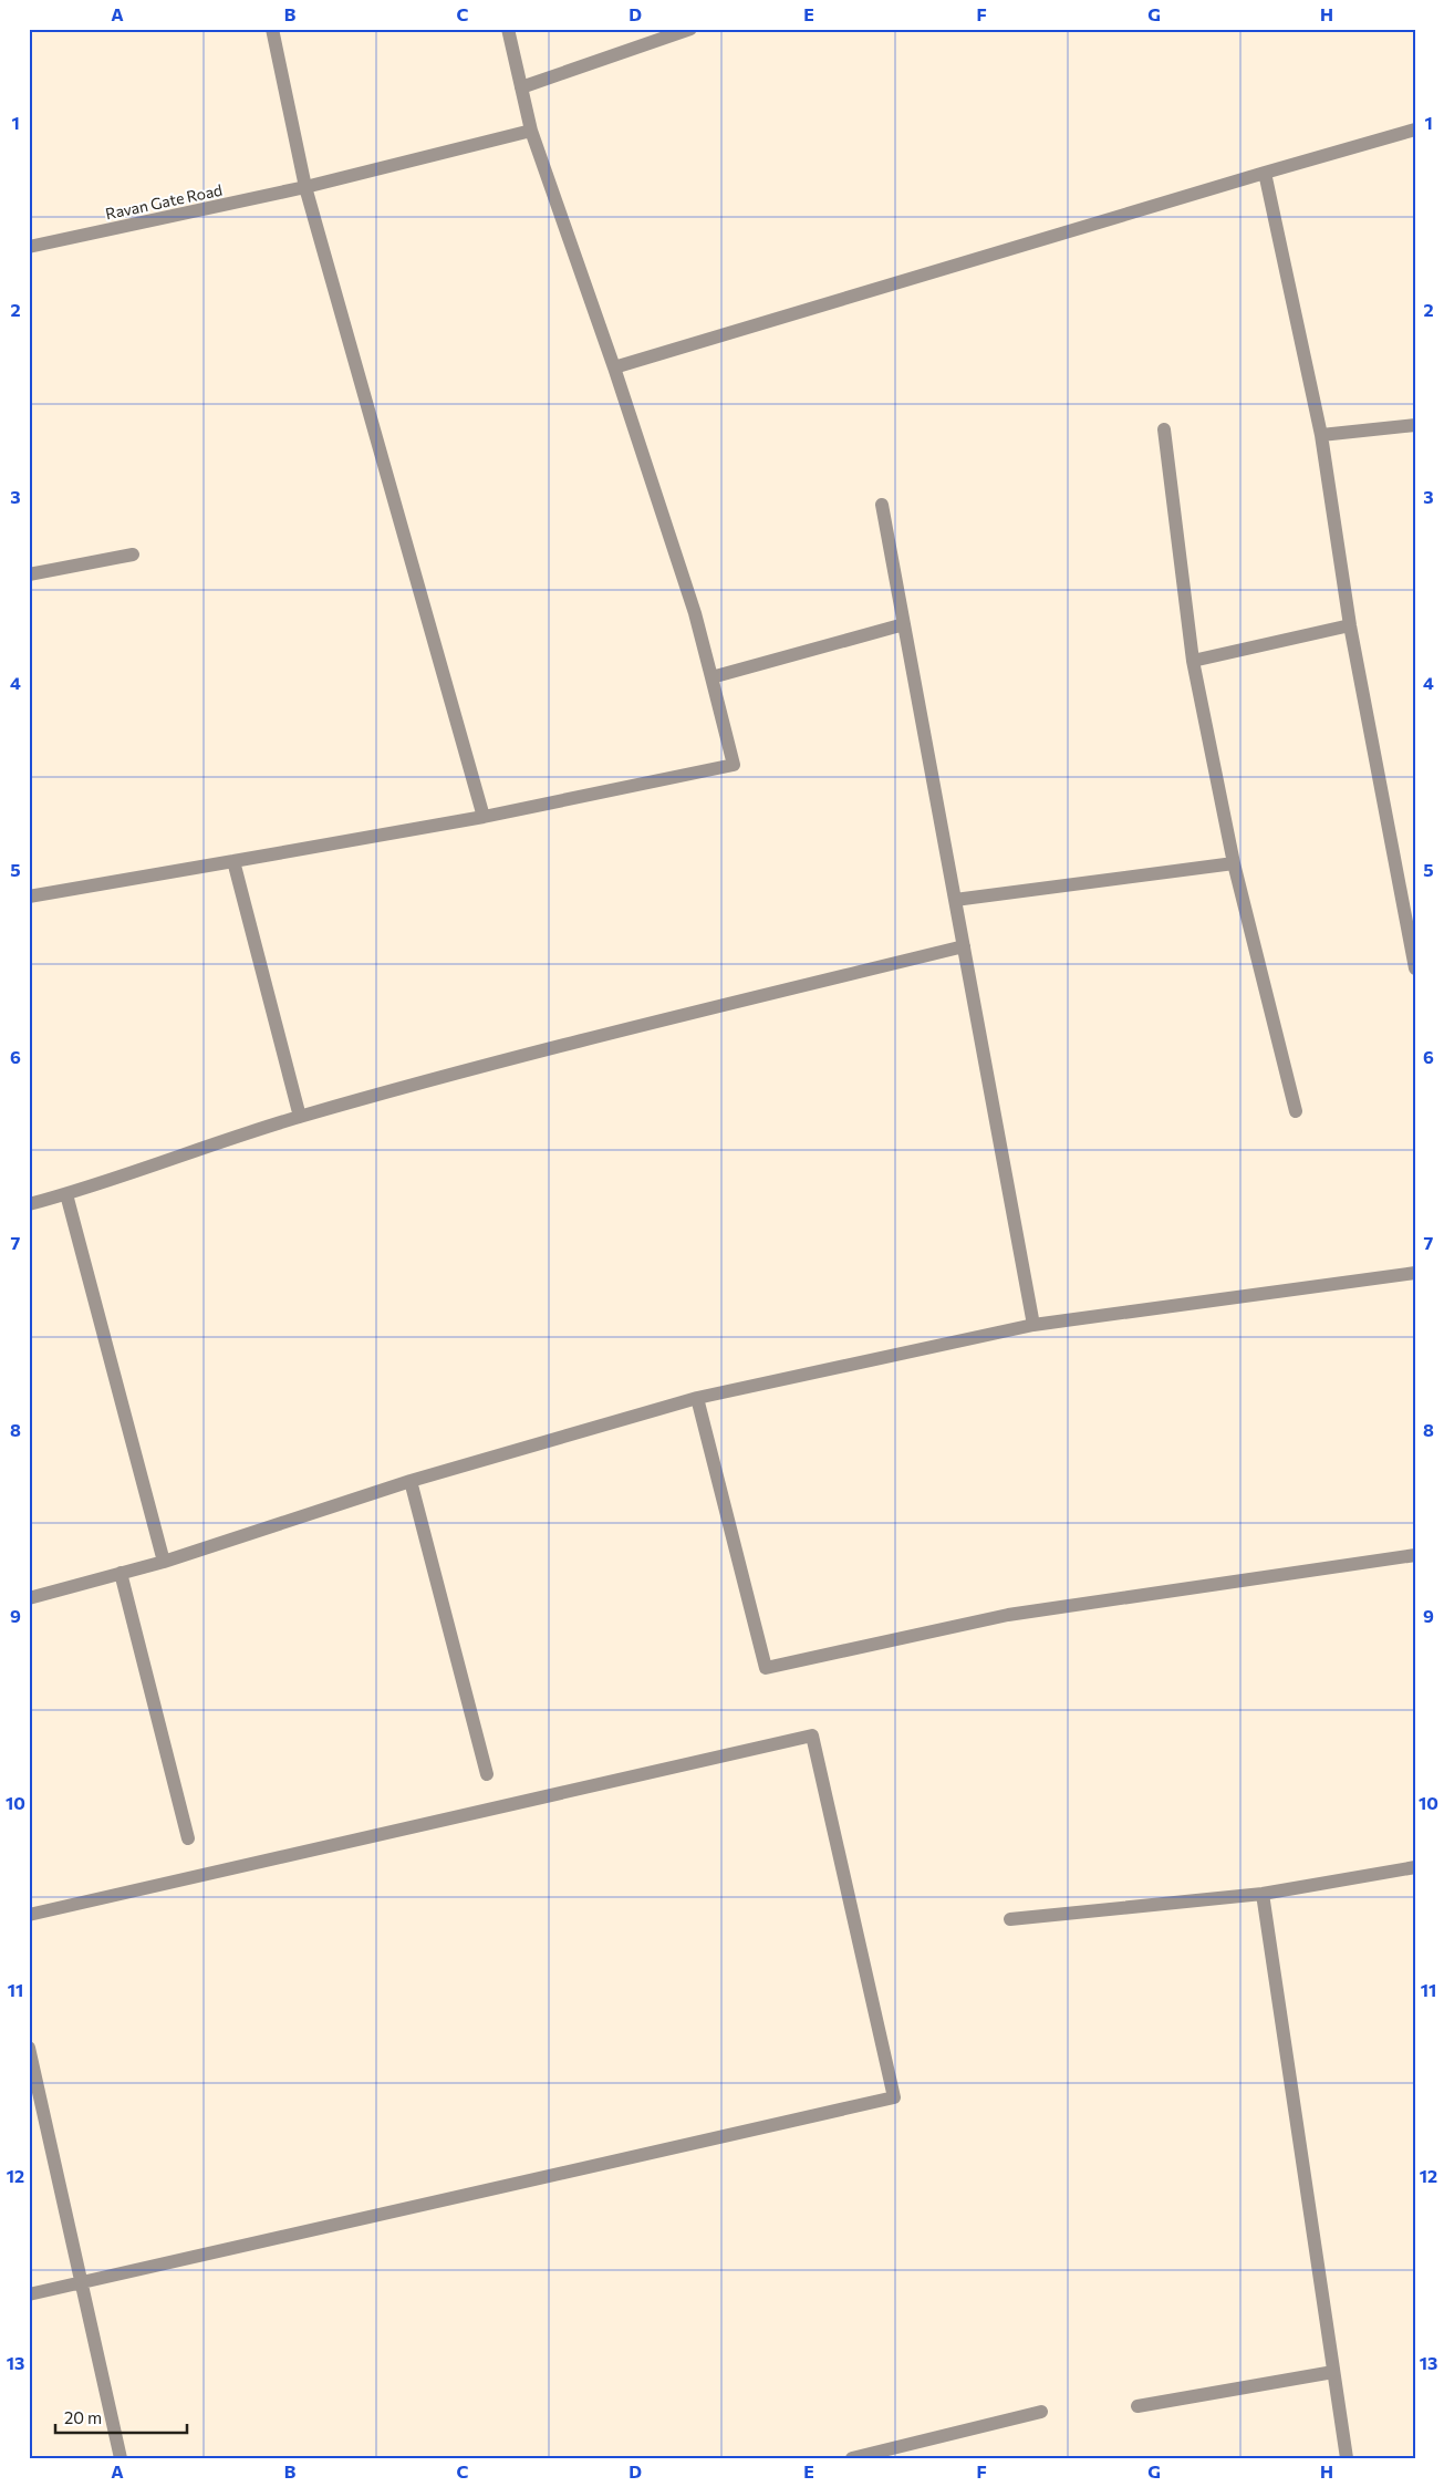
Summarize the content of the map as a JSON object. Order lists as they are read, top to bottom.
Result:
{
  "streets": {
    "street": ["Ravan Gate Road"]
  },
  "scale_bar": "20 m",
  "grid": {
    "columns": [
      "A",
      "B",
      "C",
      "D",
      "E",
      "F",
      "G",
      "H"
    ],
    "rows": [
      "1",
      "2",
      "3",
      "4",
      "5",
      "6",
      "7",
      "8",
      "9",
      "10",
      "11",
      "12",
      "13"
    ]
  }
}
